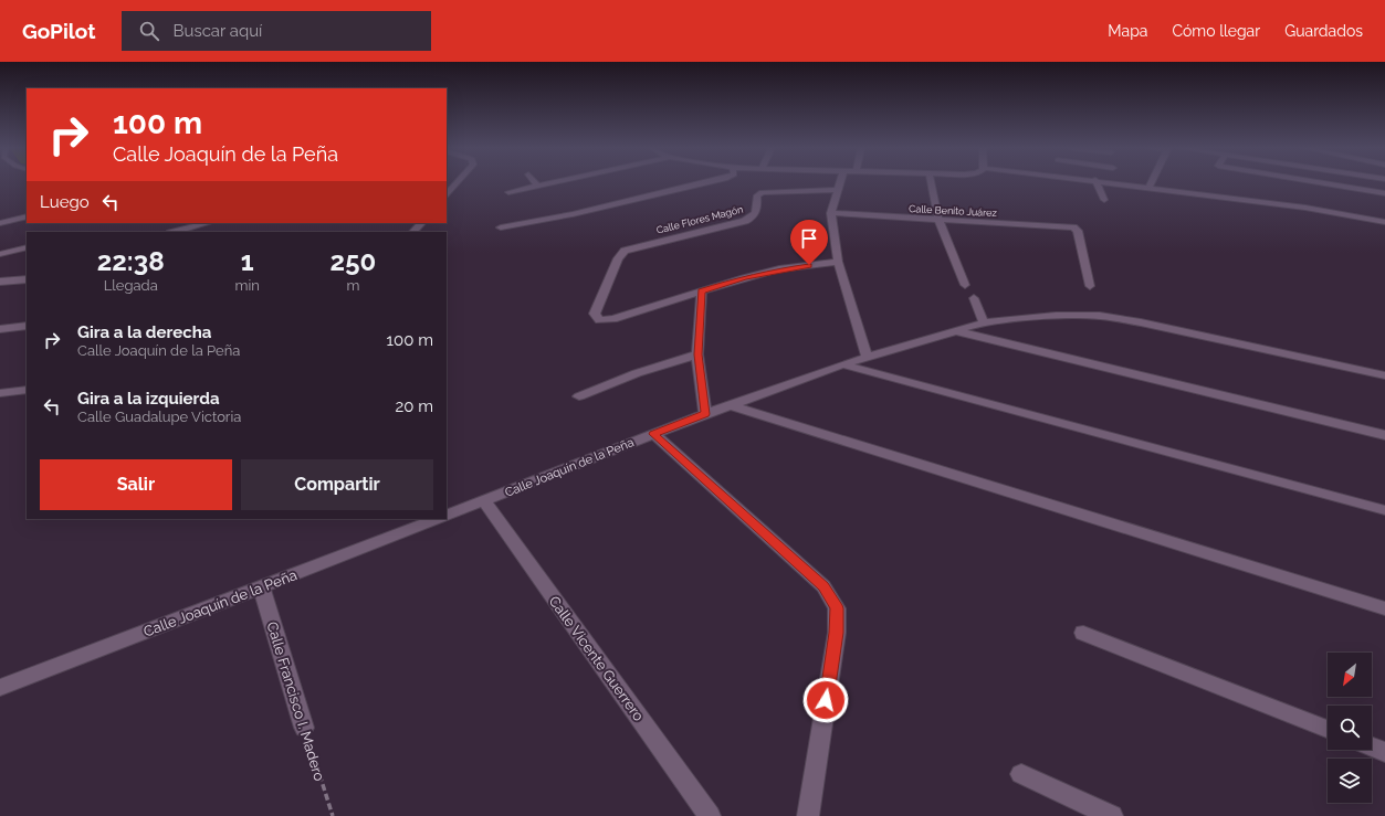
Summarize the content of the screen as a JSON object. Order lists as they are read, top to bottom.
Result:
{
  "streets": {
    "street": [
      "Calle Benito Juárez",
      "Calle Flores Magón",
      "Calle Joaquín de la Peña",
      "Calle Vicente Guerrero",
      "Calle Francisco I. Madero"
    ]
  },
  "crossings": [
    ["Calle Joaquín de la Peña", "Calle Vicente Guerrero"],
    ["Calle Joaquín de la Peña", "Calle Francisco I. Madero"]
  ],
  "north": "bottom left",
  "page": {
    "header": "GoPilot",
    "search": "Buscar aquí",
    "nav": ["Mapa", "Cómo llegar", "Guardados"],
    "turn": ["100 m", "Calle Joaquín de la Peña"],
    "then": "Luego",
    "eta": [
      "22:38",
      "Llegada",
      "1",
      "min",
      "250",
      "m"
    ],
    "list": [
      {
        "name": "Gira a la derecha",
        "note": "Calle Joaquín de la Peña",
        "value": "100 m"
      },
      {
        "name": "Gira a la izquierda",
        "note": "Calle Guadalupe Victoria",
        "value": "20 m"
      }
    ],
    "buttons": ["Salir", "Compartir"]
  }
}
